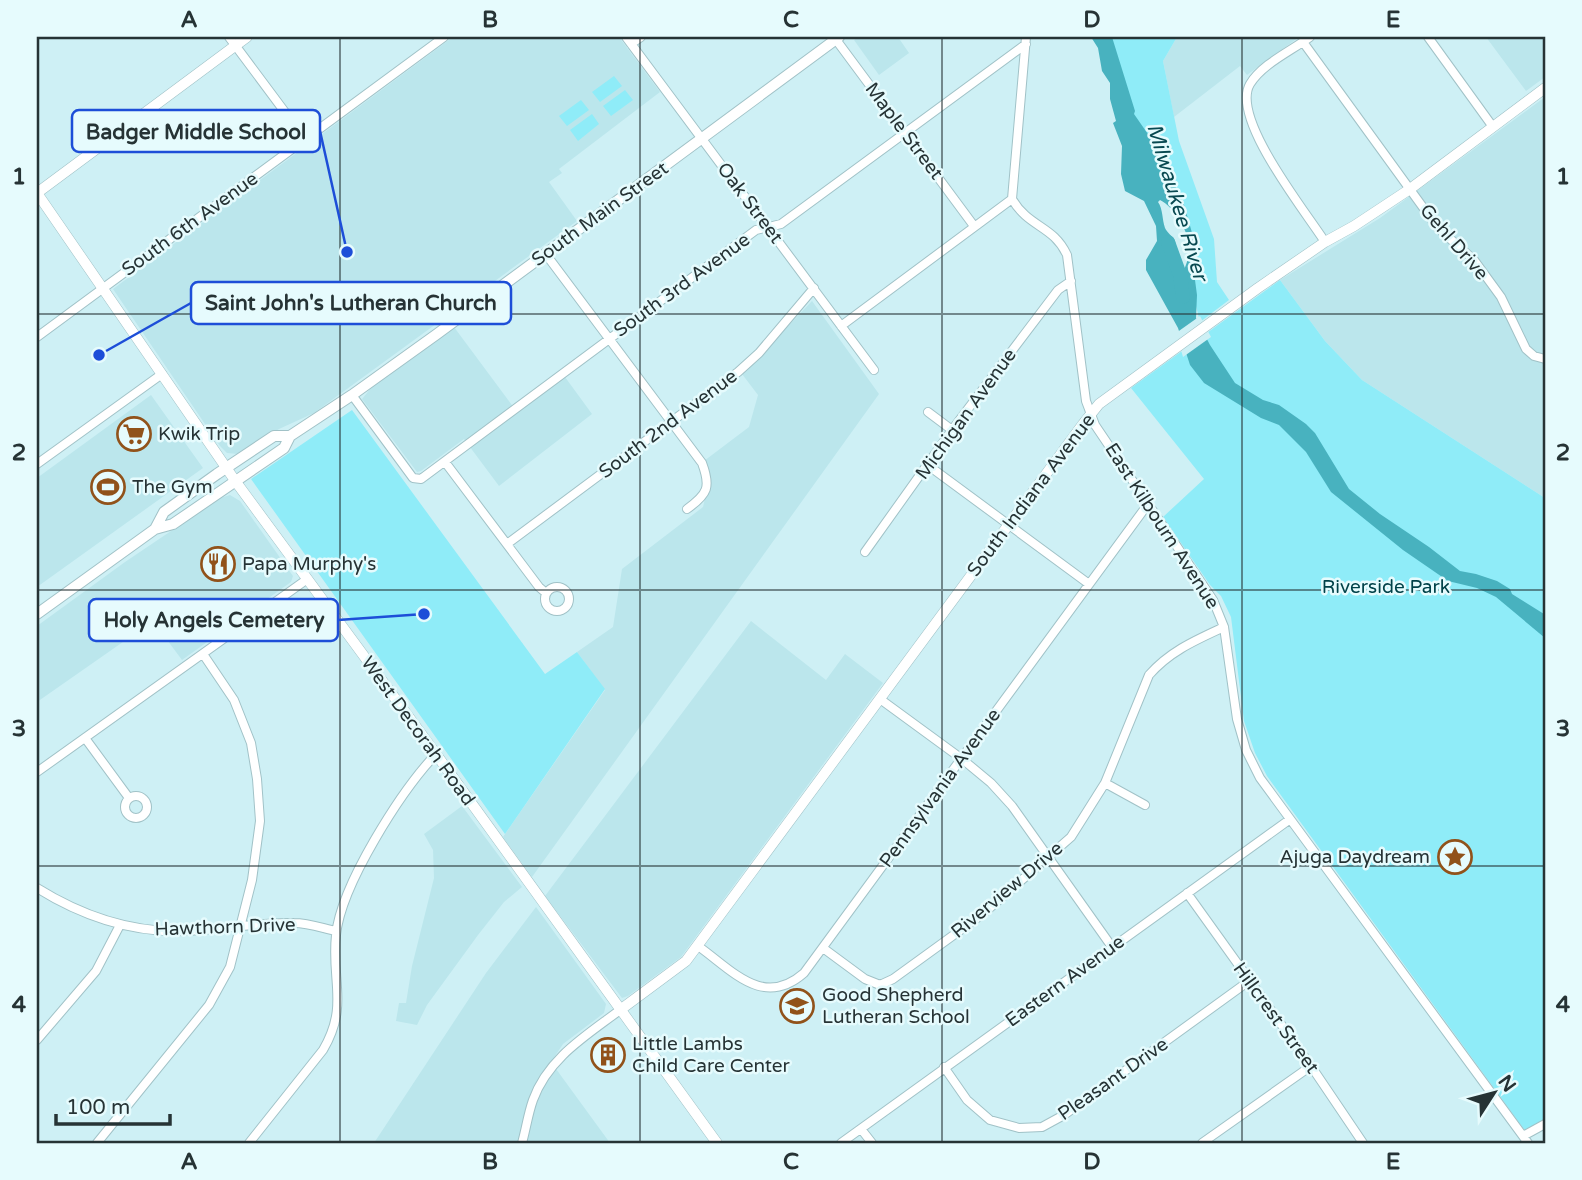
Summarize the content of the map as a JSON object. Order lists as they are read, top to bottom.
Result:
{
  "streets": {
    "main road": ["South Main Street"],
    "street": [
      "Maple Street",
      "Oak Street",
      "South 6th Avenue",
      "Gehl Drive",
      "South 3rd Avenue",
      "Michigan Avenue",
      "South 2nd Avenue",
      "South Indiana Avenue",
      "East Kilbourn Avenue",
      "West Decorah Road",
      "Pennsylvania Avenue",
      "Riverview Drive",
      "Hawthorn Drive",
      "Eastern Avenue",
      "Hillcrest Street",
      "Pleasant Drive"
    ]
  },
  "crossings": [
    ["Maple Street", "South Main Street"],
    ["Maple Street", "South 3rd Avenue"],
    ["Oak Street", "South Main Street"],
    ["Oak Street", "South 3rd Avenue"],
    ["Oak Street", "South 2nd Avenue"],
    ["South Main Street", "South 3rd Avenue"],
    ["South Main Street", "West Decorah Road"],
    ["South 6th Avenue", "West Decorah Road"],
    ["Gehl Drive", "South Indiana Avenue"],
    ["Michigan Avenue", "East Kilbourn Avenue"],
    ["South Indiana Avenue", "East Kilbourn Avenue"],
    ["South Indiana Avenue", "West Decorah Road"],
    ["South Indiana Avenue", "Pennsylvania Avenue"],
    ["East Kilbourn Avenue", "Pennsylvania Avenue"],
    ["East Kilbourn Avenue", "Riverview Drive"],
    ["East Kilbourn Avenue", "Eastern Avenue"],
    ["Pennsylvania Avenue", "Riverview Drive"],
    ["Eastern Avenue", "Hillcrest Street"],
    ["Eastern Avenue", "Pleasant Drive"],
    ["Hillcrest Street", "Pleasant Drive"]
  ],
  "water": ["Milwaukee River"],
  "parks": ["Riverside Park"],
  "places": {
    "other": ["Badger Middle School", "Saint John's Lutheran Church", "Holy Angels Cemetery"],
    "supermarket": ["Kwik Trip"],
    "sports": ["The Gym"],
    "restaurant": ["Papa Murphy's"],
    "place": ["Ajuga Daydream"],
    "school or university": ["Good Shepherd Lutheran School"],
    "building": ["Little Lambs Child Care Center"]
  },
  "scale_bar": "100 m",
  "north": "top right",
  "grid": {
    "columns": [
      "A",
      "B",
      "C",
      "D",
      "E"
    ],
    "rows": [
      "1",
      "2",
      "3",
      "4"
    ]
  }
}
